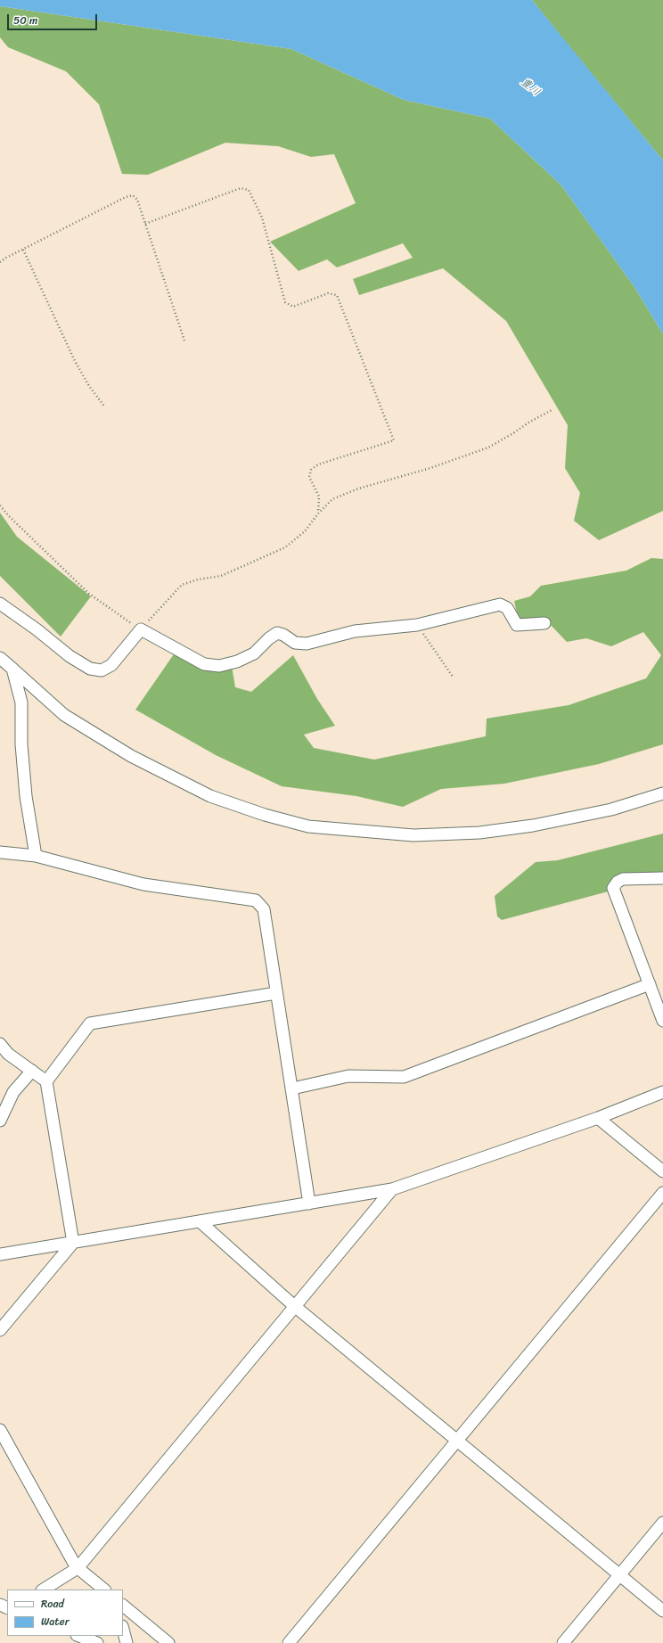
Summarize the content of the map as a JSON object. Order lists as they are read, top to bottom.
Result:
{
  "water": ["豊川"],
  "legend": ["Road", "Water"],
  "scale_bar": "50 m"
}
